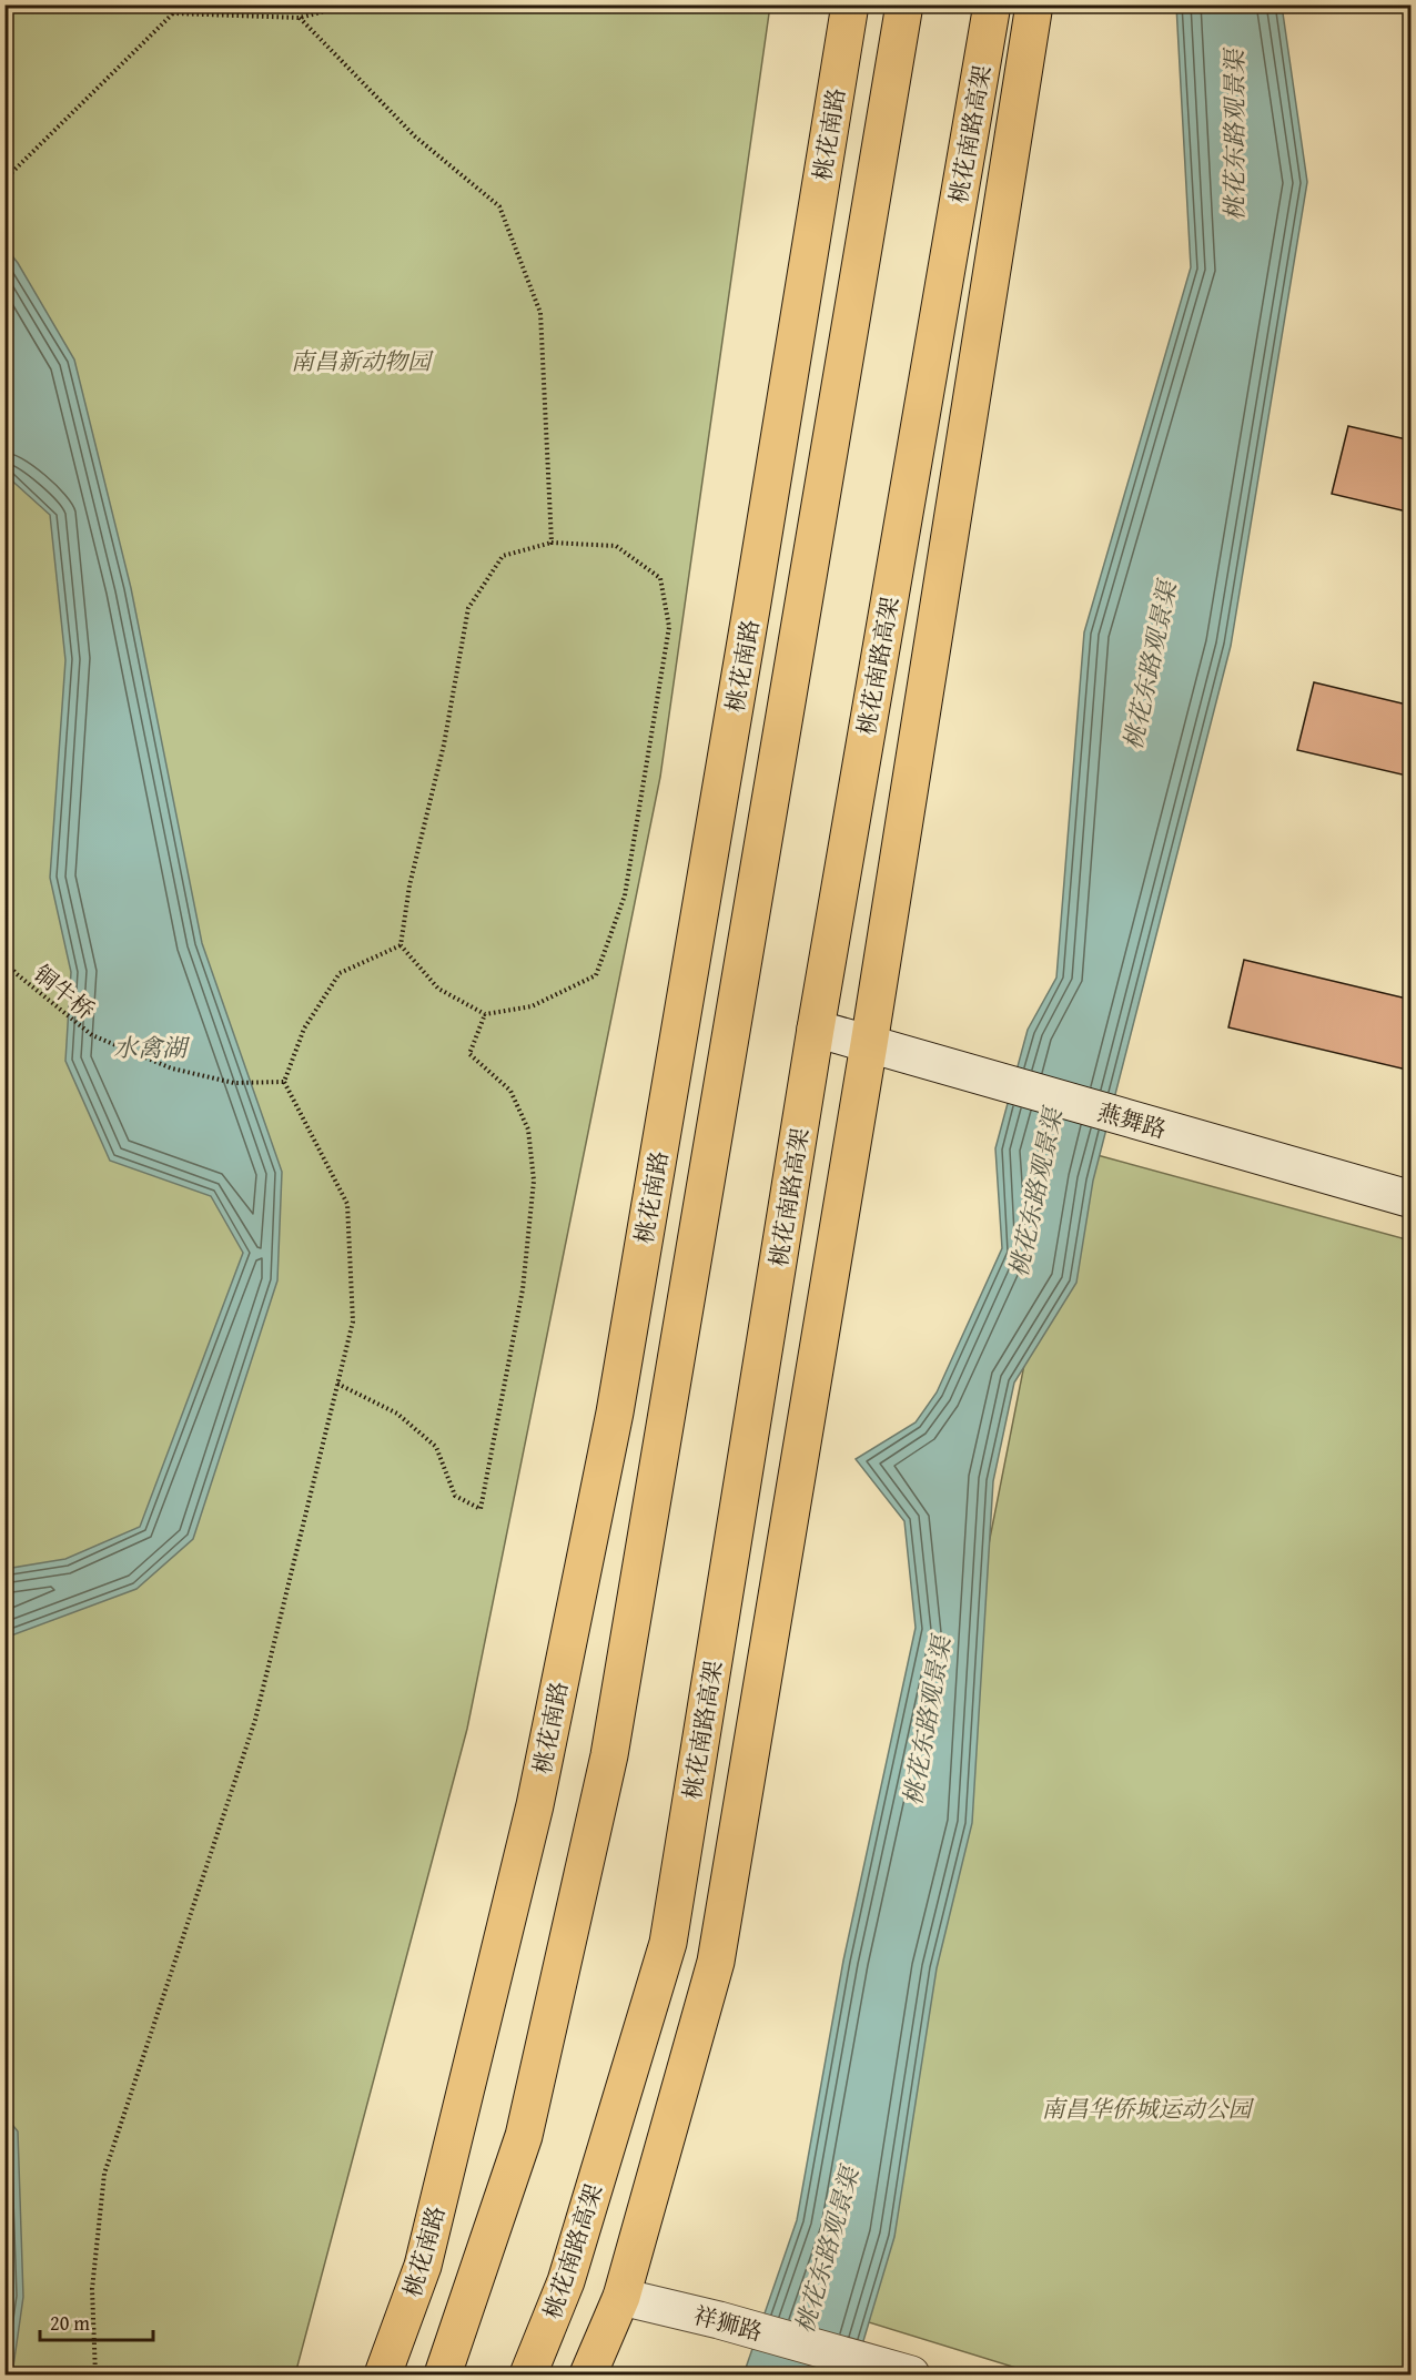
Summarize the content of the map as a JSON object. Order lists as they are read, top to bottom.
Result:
{
  "streets": {
    "main road": ["桃花南路", "桃花南路高架"],
    "street": ["燕舞路", "祥狮路"],
    "path": ["铜牛桥"]
  },
  "crossings": [
    ["桃花南路高架", "燕舞路"]
  ],
  "water": ["桃花东路观景渠", "水禽湖"],
  "parks": ["南昌新动物园", "南昌华侨城运动公园"],
  "scale_bar": "20 m"
}
